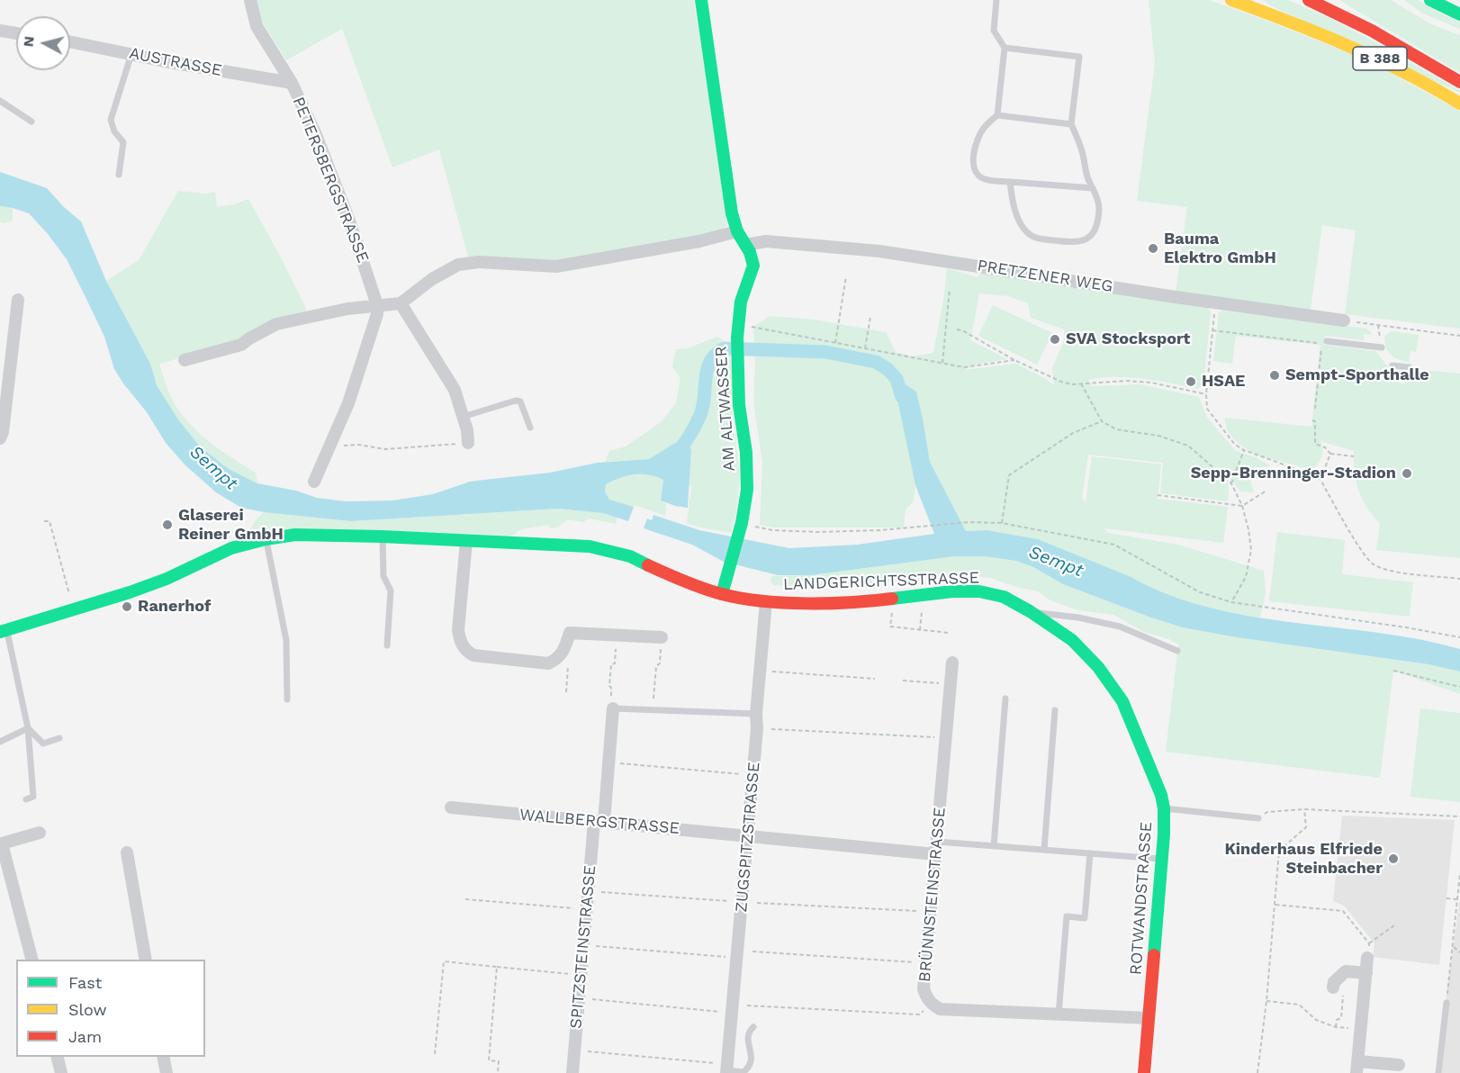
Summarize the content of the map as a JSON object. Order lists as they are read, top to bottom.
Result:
{
  "streets": {
    "street": [
      "B 388",
      "AUSTRASSE",
      "PETERSBERGSTRASSE",
      "PRETZENER WEG",
      "AM ALTWASSER",
      "LANDGERICHTSSTRASSE",
      "WALLBERGSTRASSE",
      "ZUGSPITZSTRASSE",
      "BRÜNNSTEINSTRASSE",
      "ROTWANDSTRASSE",
      "SPITZSTEINSTRASSE"
    ]
  },
  "crossings": [
    ["AUSTRASSE", "PETERSBERGSTRASSE"],
    ["PRETZENER WEG", "AM ALTWASSER"],
    ["AM ALTWASSER", "LANDGERICHTSSTRASSE"],
    ["LANDGERICHTSSTRASSE", "ZUGSPITZSTRASSE"],
    ["LANDGERICHTSSTRASSE", "ROTWANDSTRASSE"],
    ["WALLBERGSTRASSE", "ZUGSPITZSTRASSE"],
    ["WALLBERGSTRASSE", "BRÜNNSTEINSTRASSE"],
    ["WALLBERGSTRASSE", "SPITZSTEINSTRASSE"],
    ["BRÜNNSTEINSTRASSE", "ROTWANDSTRASSE"]
  ],
  "water": ["Sempt"],
  "places": [
    "Bauma Elektro GmbH",
    "SVA Stocksport",
    "Sempt-Sporthalle",
    "HSAE",
    "Sepp-Brenninger-Stadion",
    "Glaserei Reiner GmbH",
    "Ranerhof",
    "Kinderhaus Elfriede Steinbacher"
  ],
  "legend": ["Fast", "Slow", "Jam"],
  "north": "left"
}
